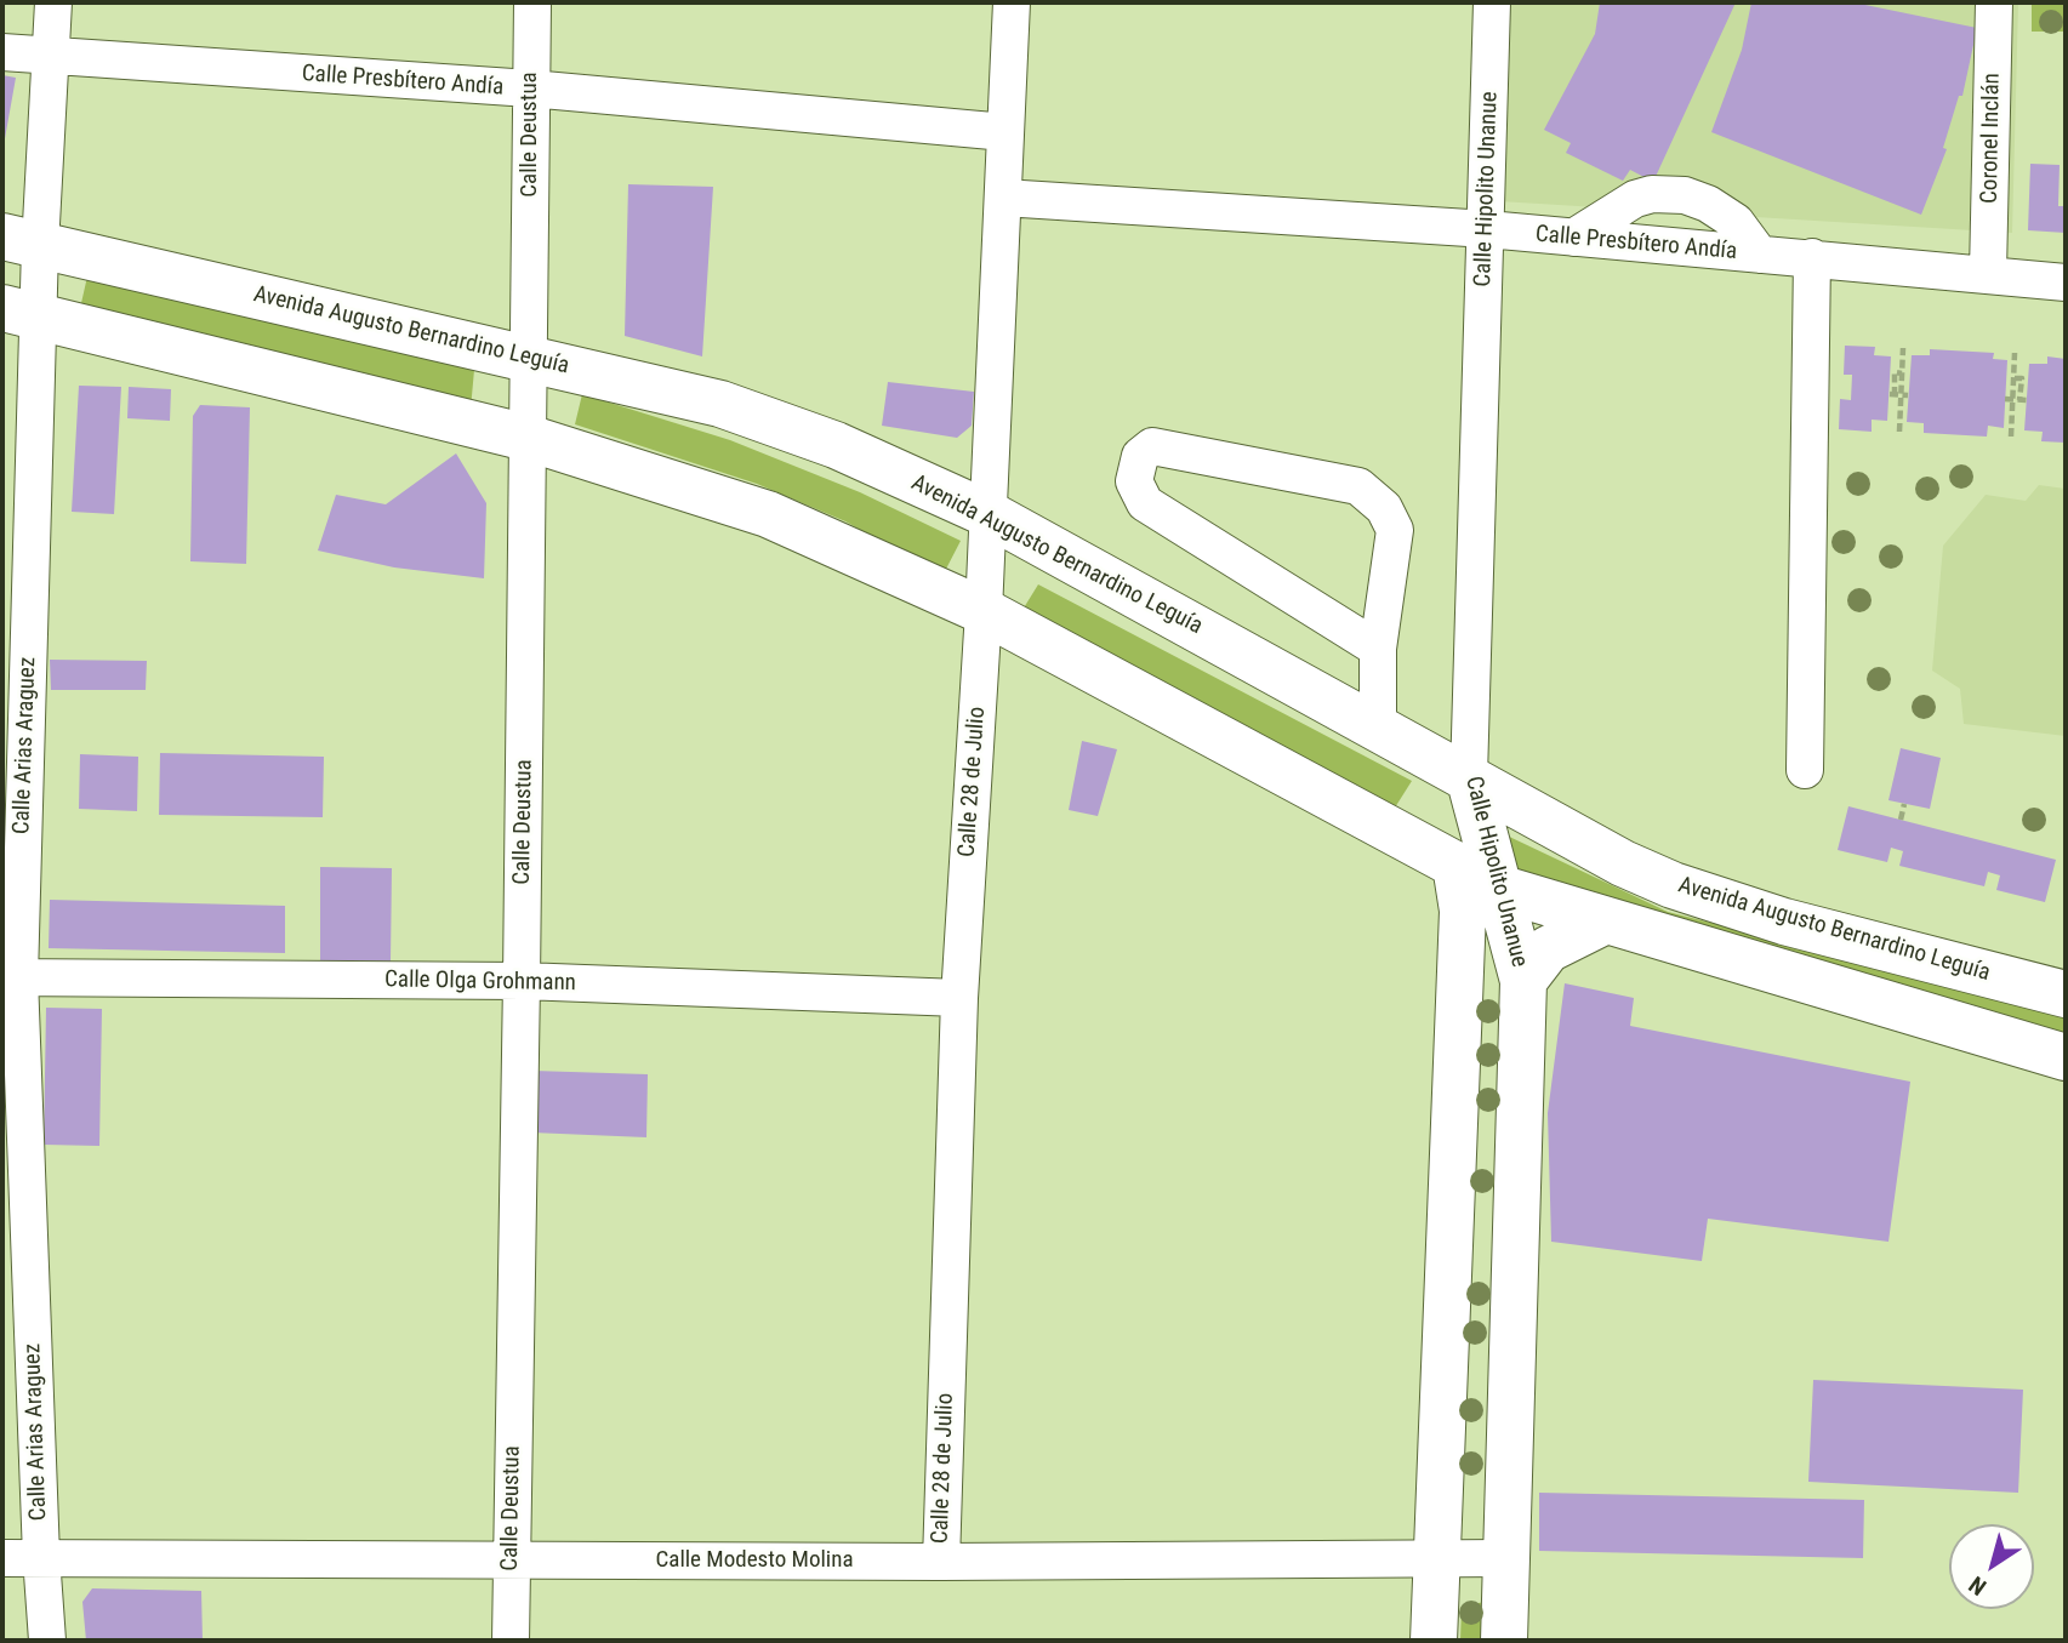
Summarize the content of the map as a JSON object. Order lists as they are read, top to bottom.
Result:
{
  "streets": {
    "main road": ["Calle Hipolito Unanue", "Avenida Augusto Bernardino Leguía"],
    "street": [
      "Calle Presbítero Andía",
      "Calle Deustua",
      "Coronel Inclán",
      "Calle Arias Araguez",
      "Calle 28 de Julio",
      "Calle Olga Grohmann",
      "Calle Modesto Molina"
    ]
  },
  "crossings": [
    ["Calle Presbítero Andía", "Calle Deustua"],
    ["Calle Presbítero Andía", "Coronel Inclán"],
    ["Calle Presbítero Andía", "Calle Hipolito Unanue"],
    ["Calle Presbítero Andía", "Calle Arias Araguez"],
    ["Calle Presbítero Andía", "Calle 28 de Julio"],
    ["Calle Deustua", "Avenida Augusto Bernardino Leguía"],
    ["Calle Deustua", "Calle Olga Grohmann"],
    ["Calle Deustua", "Calle Modesto Molina"],
    ["Calle Hipolito Unanue", "Avenida Augusto Bernardino Leguía"],
    ["Calle Hipolito Unanue", "Calle Modesto Molina"],
    ["Avenida Augusto Bernardino Leguía", "Calle Arias Araguez"],
    ["Avenida Augusto Bernardino Leguía", "Calle 28 de Julio"],
    ["Calle Arias Araguez", "Calle Olga Grohmann"],
    ["Calle Arias Araguez", "Calle Modesto Molina"],
    ["Calle 28 de Julio", "Calle Olga Grohmann"],
    ["Calle 28 de Julio", "Calle Modesto Molina"]
  ],
  "north": "bottom left"
}
